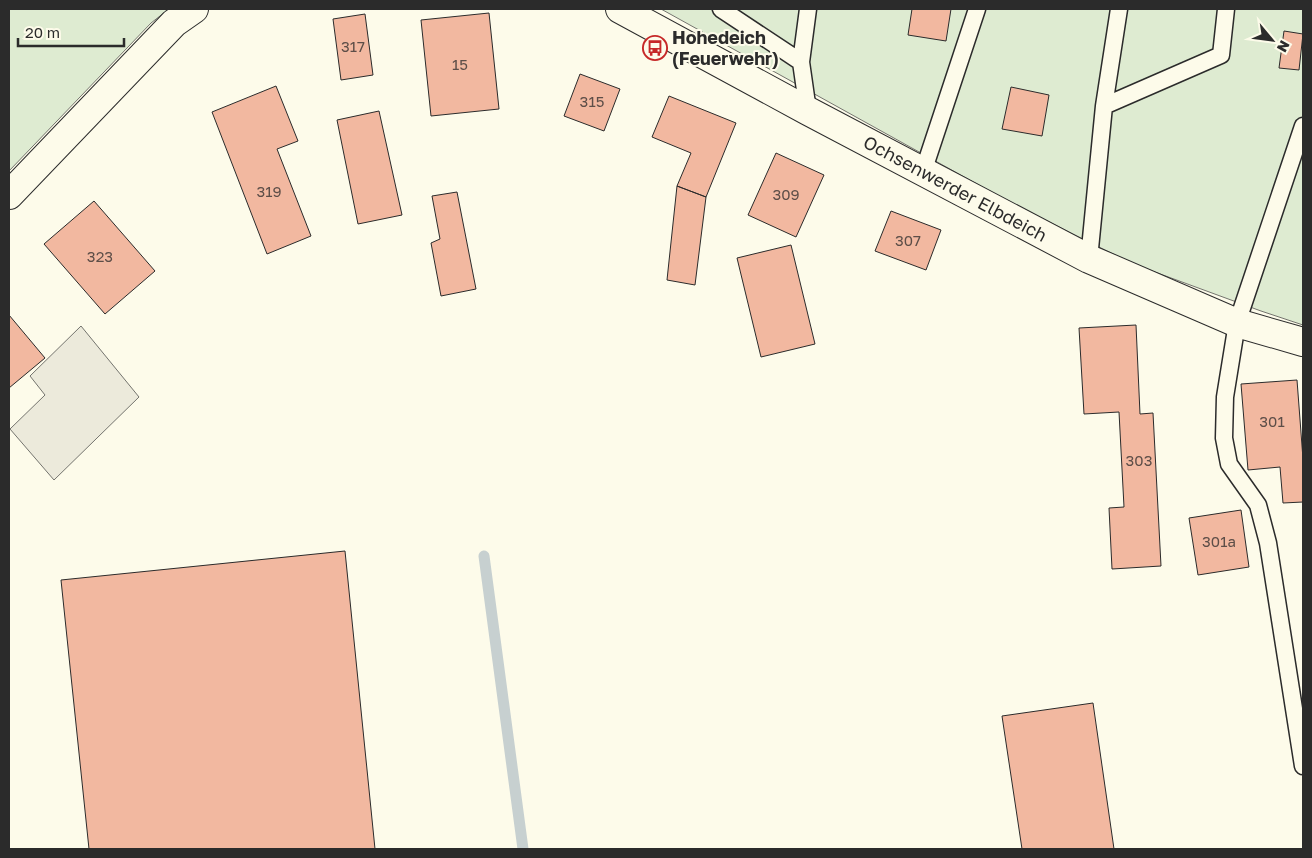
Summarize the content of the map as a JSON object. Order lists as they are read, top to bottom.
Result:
{
  "streets": {
    "street": ["Ochsenwerder Elbdeich"]
  },
  "places": {
    "bus stop": ["Hohedeich (Feuerwehr)"]
  },
  "house_numbers": [
    "317",
    "15",
    "315",
    "319",
    "309",
    "307",
    "323",
    "301",
    "303",
    "301a"
  ],
  "scale_bar": "20 m",
  "north": "bottom right"
}
